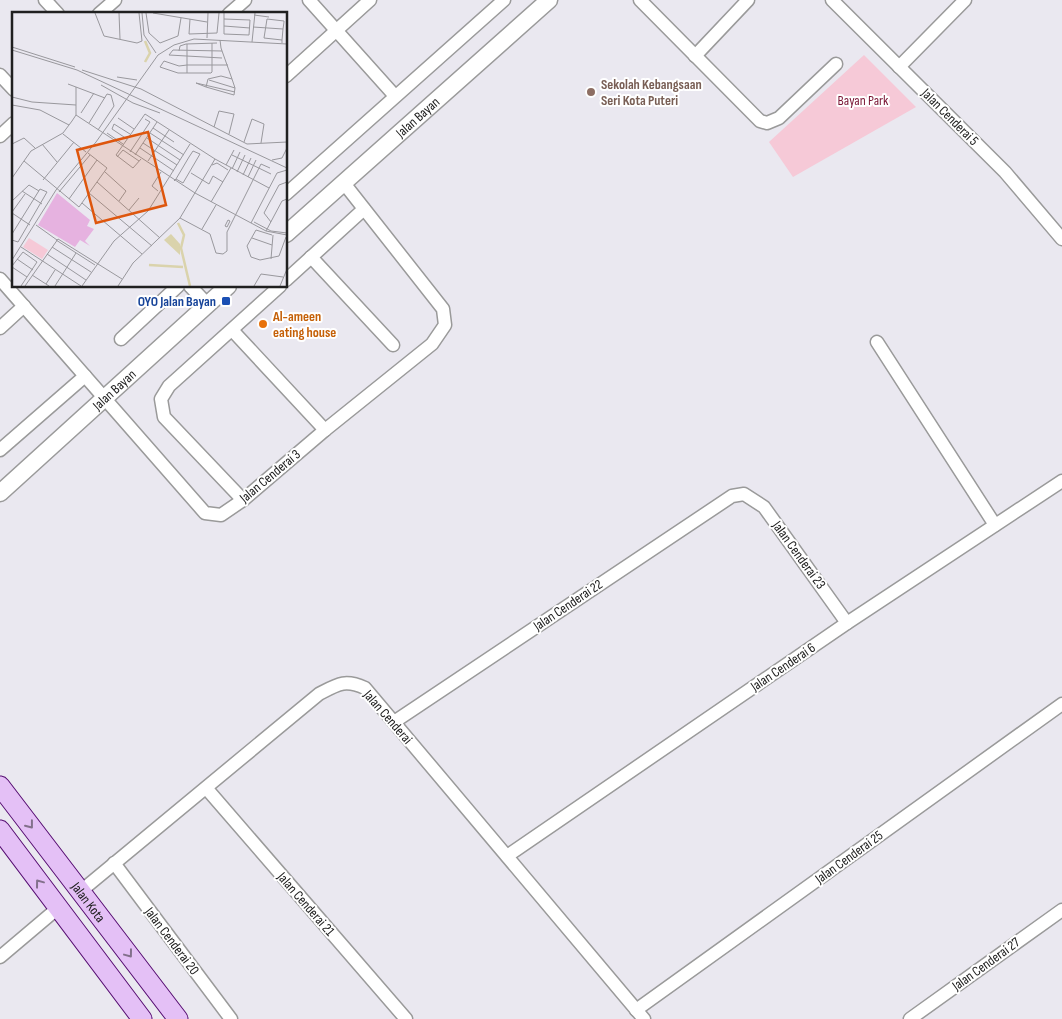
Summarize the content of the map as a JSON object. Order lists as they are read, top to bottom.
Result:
{
  "streets": {
    "main road": ["Jalan Kota"],
    "street": [
      "Jalan Bayan",
      "Jalan Cenderai 5",
      "Jalan Cenderai 3",
      "Jalan Cenderai 23",
      "Jalan Cenderai 22",
      "Jalan Cenderai 6",
      "Jalan Cenderai",
      "Jalan Cenderai 25",
      "Jalan Cenderai 21",
      "Jalan Cenderai 20",
      "Jalan Cenderai 27"
    ]
  },
  "crossings": [
    ["Jalan Bayan", "Jalan Cenderai 3"],
    ["Jalan Cenderai 23", "Jalan Cenderai 22"],
    ["Jalan Cenderai 23", "Jalan Cenderai 6"],
    ["Jalan Cenderai 22", "Jalan Cenderai"],
    ["Jalan Cenderai 6", "Jalan Cenderai"],
    ["Jalan Cenderai", "Jalan Cenderai 25"],
    ["Jalan Cenderai", "Jalan Kota"],
    ["Jalan Cenderai", "Jalan Cenderai 21"],
    ["Jalan Cenderai", "Jalan Cenderai 20"]
  ],
  "parks": ["Bayan Park"],
  "places": {
    "other": ["Sekolah Kebangsaan Seri Kota Puteri", "Al-ameen eating house"],
    "transit": ["OYO Jalan Bayan"]
  }
}
